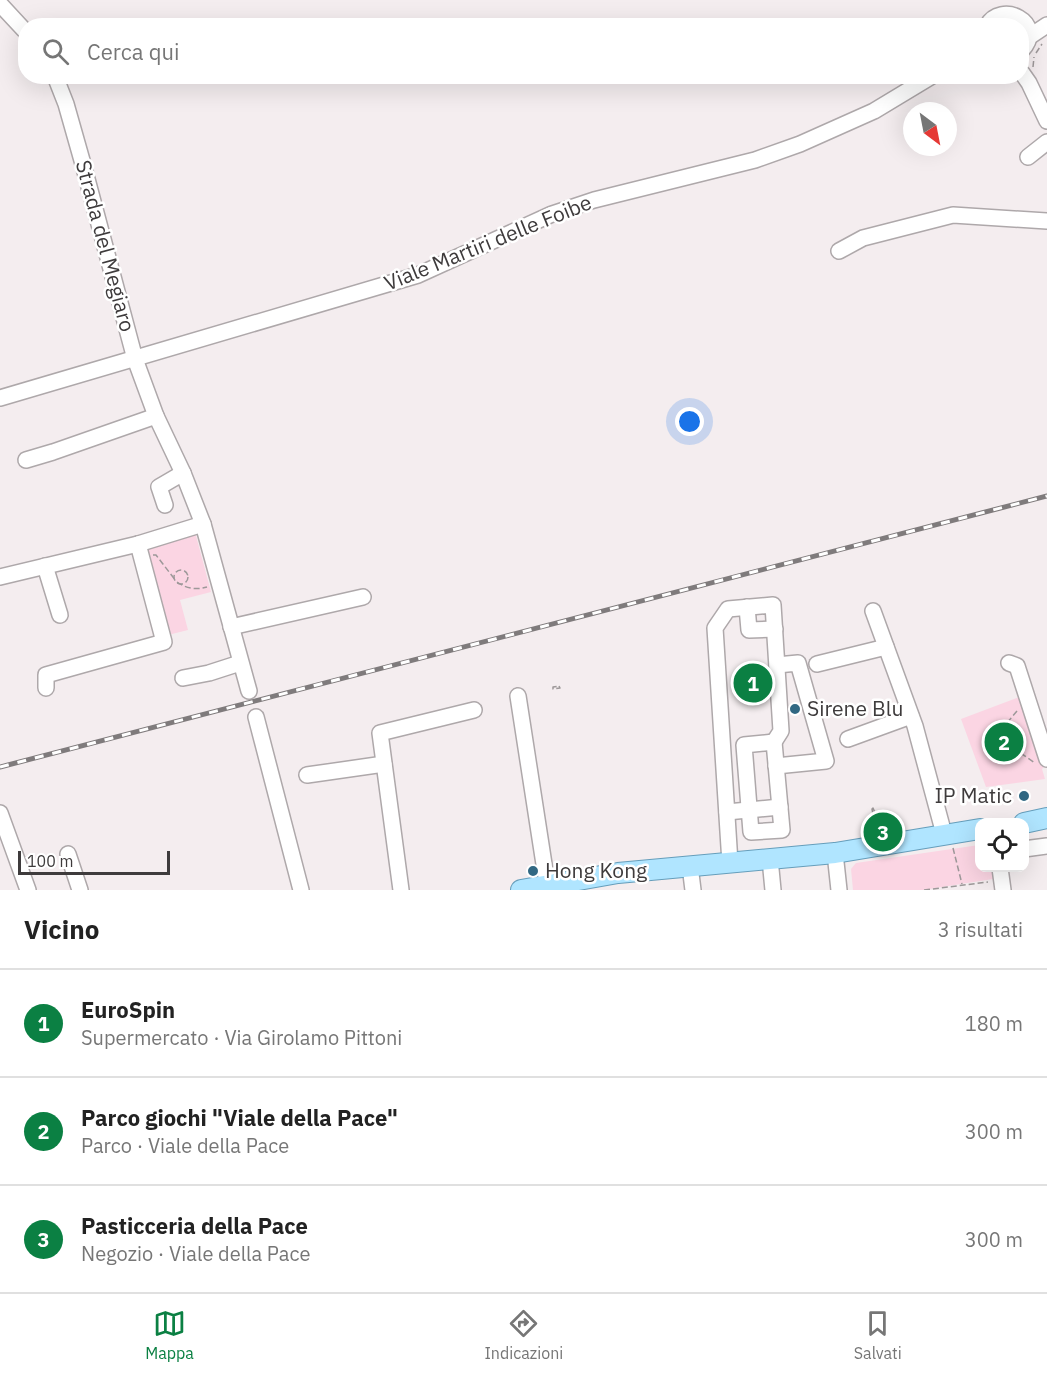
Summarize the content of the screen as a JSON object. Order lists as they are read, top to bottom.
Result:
{
  "streets": {
    "street": ["Viale Martiri delle Foibe", "Strada del Megiaro"]
  },
  "crossings": [
    ["Viale Martiri delle Foibe", "Strada del Megiaro"]
  ],
  "places": ["Sirene Blu", "IP Matic", "Hong Kong"],
  "scale_bar": "100 m",
  "north": "bottom right",
  "page": {
    "search": "Cerca qui",
    "pins": ["1", "2", "3"],
    "scale": "100 m",
    "heading": ["Vicino", "3 risultati"],
    "list": [
      {
        "mark": "1",
        "name": "EuroSpin",
        "note": "Supermercato · Via Girolamo Pittoni",
        "value": "180 m"
      },
      {
        "mark": "2",
        "name": "Parco giochi \"Viale della Pace\"",
        "note": "Parco · Viale della Pace",
        "value": "300 m"
      },
      {
        "mark": "3",
        "name": "Pasticceria della Pace",
        "note": "Negozio · Viale della Pace",
        "value": "300 m"
      }
    ],
    "nav": ["Mappa", "Indicazioni", "Salvati"]
  }
}
